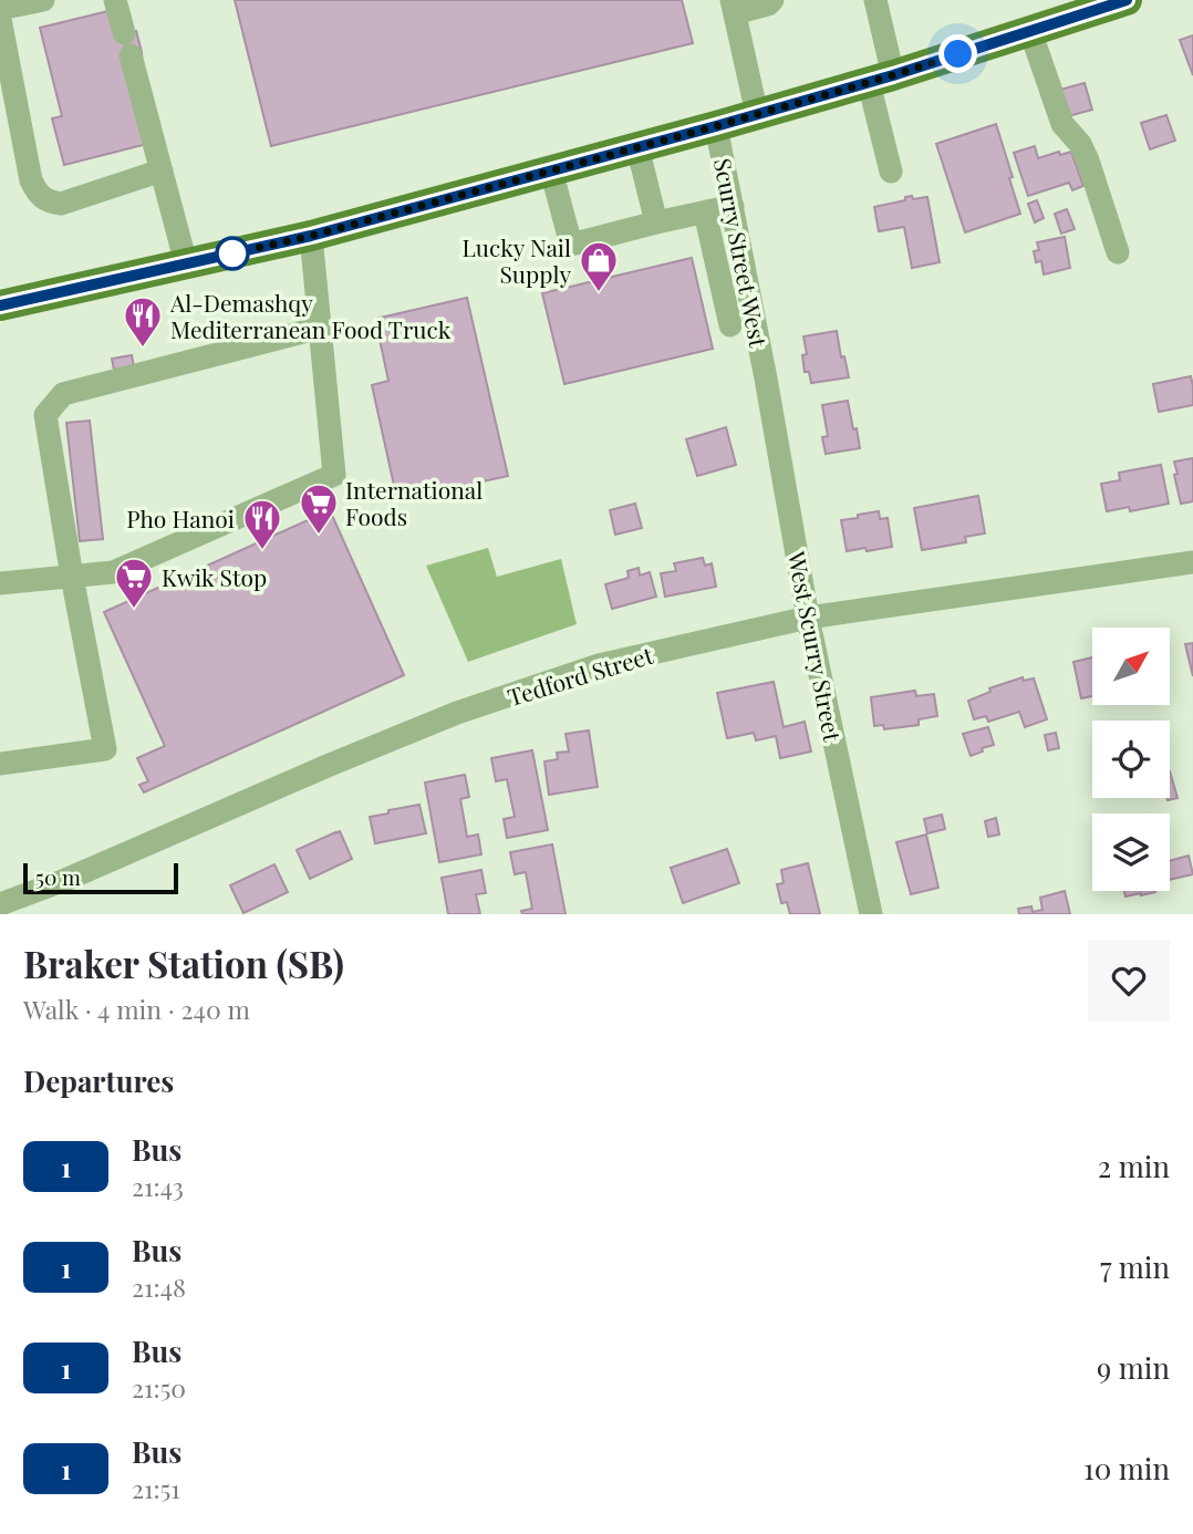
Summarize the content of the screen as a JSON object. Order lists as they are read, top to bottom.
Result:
{
  "streets": {
    "street": ["Scurry Street West", "West Scurry Street", "Tedford Street"]
  },
  "crossings": [
    ["Scurry Street West", "West Scurry Street"],
    ["West Scurry Street", "Tedford Street"]
  ],
  "places": {
    "shop": ["Lucky Nail Supply"],
    "restaurant": ["Al-Demashqy Mediterranean Food Truck", "Pho Hanoi"],
    "supermarket": ["International Foods", "Kwik Stop"]
  },
  "lines": ["bus line 1"],
  "scale_bar": "50 m",
  "north": "top right",
  "page": {
    "scale": "50 m",
    "heading": [
      ["Braker Station (SB)", "Walk · 4 min · 240 m"],
      "Departures"
    ],
    "list": [
      {
        "mark": "1",
        "name": "Bus",
        "note": "21:43",
        "value": "2 min"
      },
      {
        "mark": "1",
        "name": "Bus",
        "note": "21:48",
        "value": "7 min"
      },
      {
        "mark": "1",
        "name": "Bus",
        "note": "21:50",
        "value": "9 min"
      },
      {
        "mark": "1",
        "name": "Bus",
        "note": "21:51",
        "value": "10 min"
      }
    ]
  }
}
